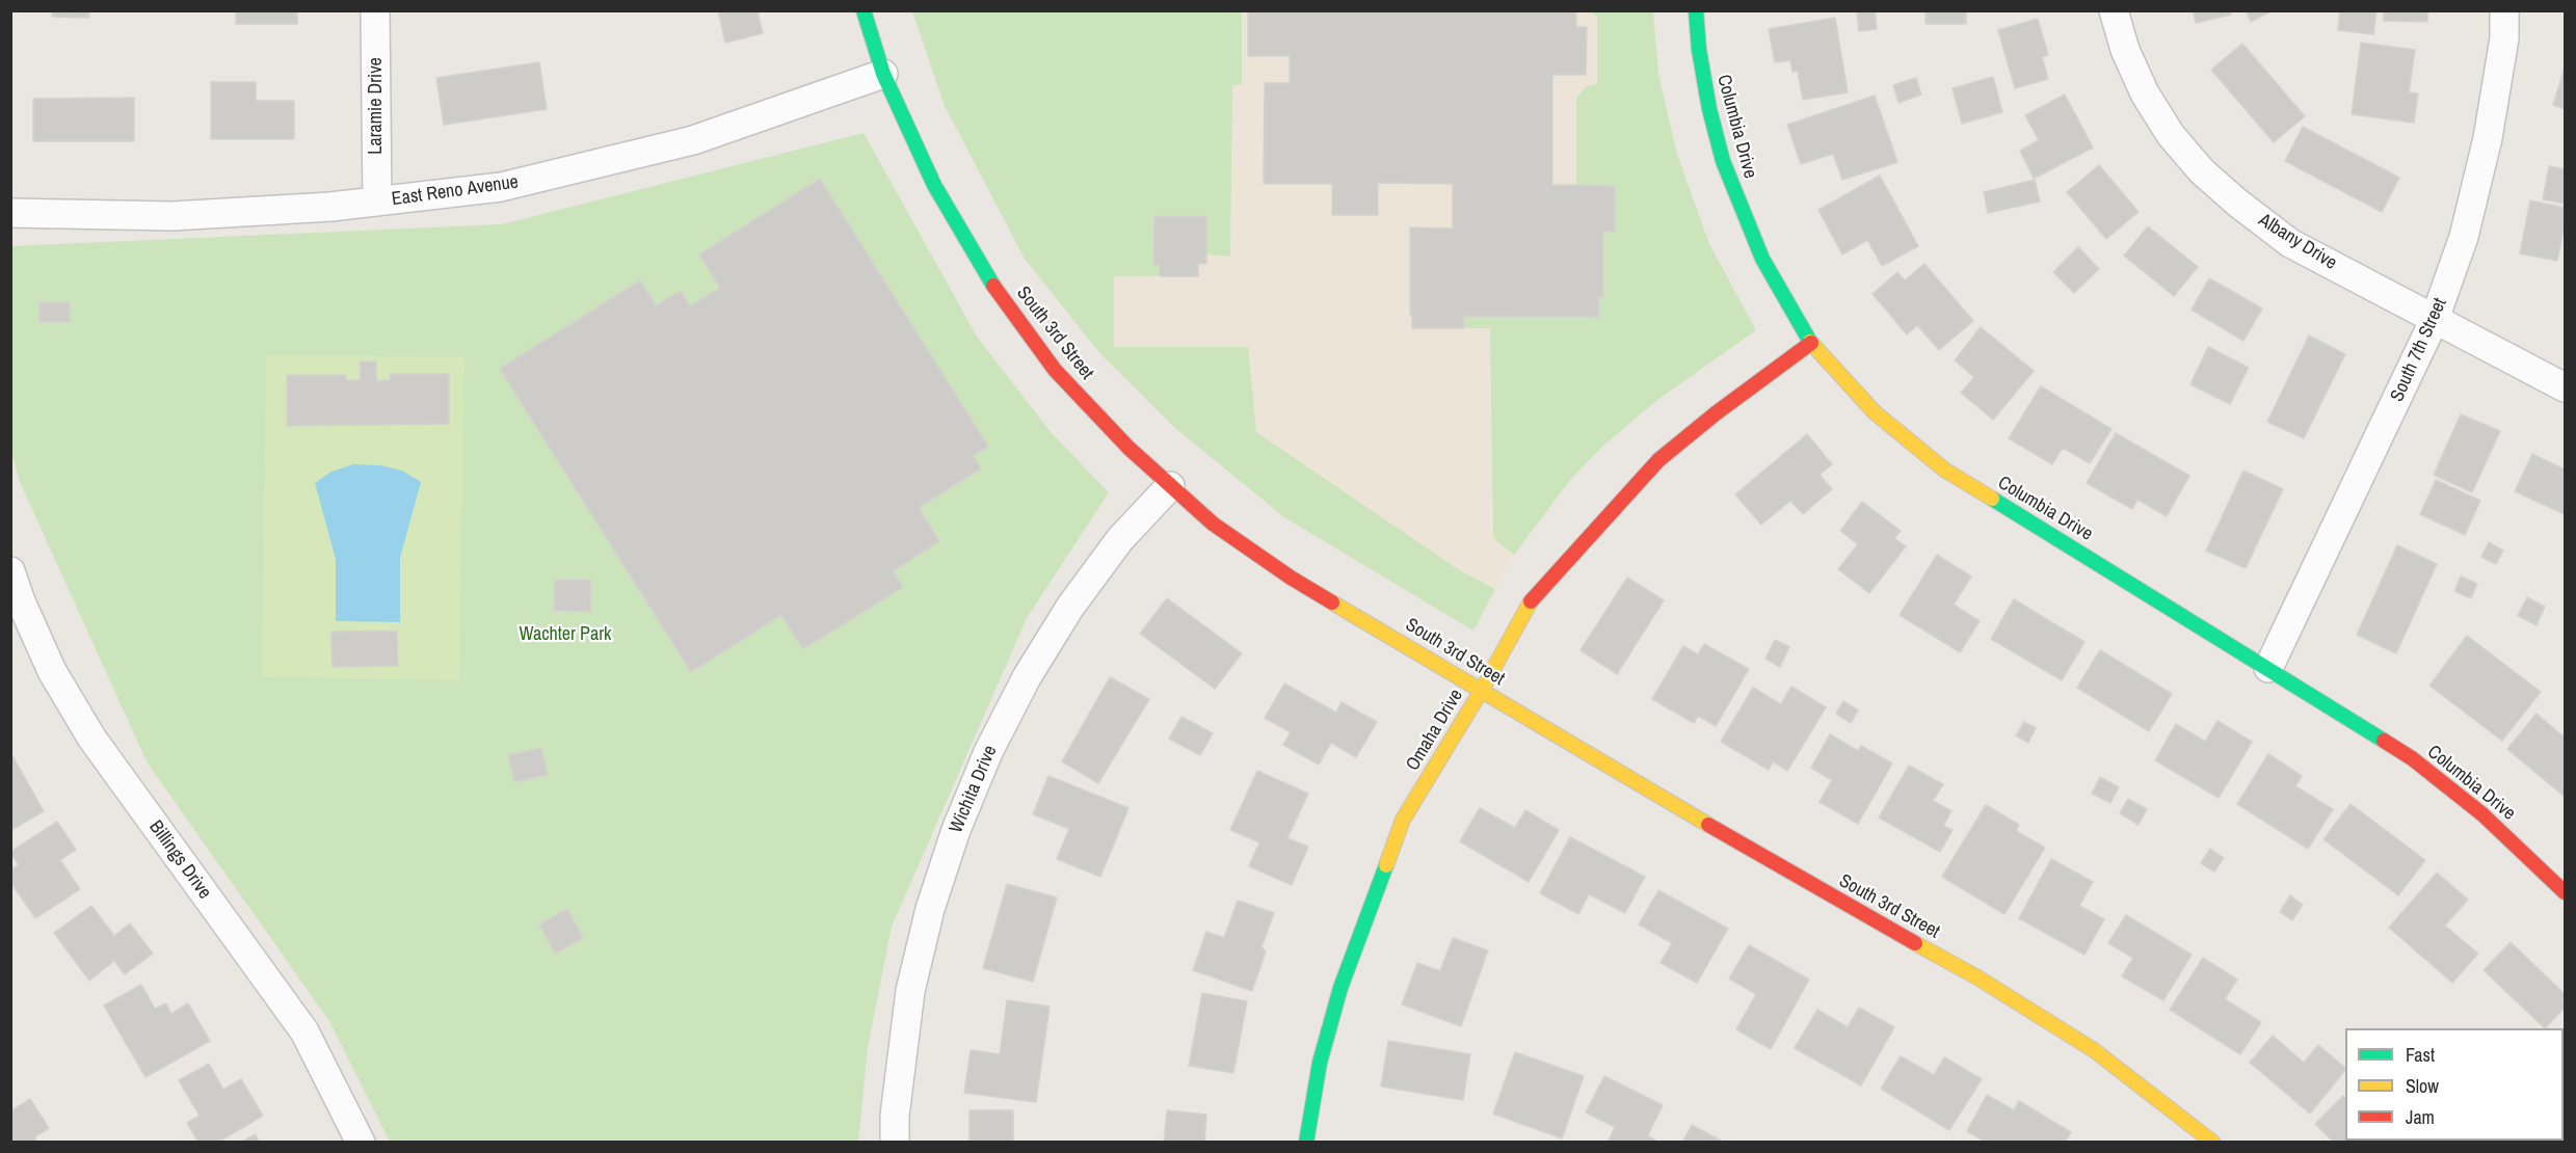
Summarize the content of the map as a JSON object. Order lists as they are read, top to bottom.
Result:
{
  "streets": {
    "street": [
      "Laramie Drive",
      "Columbia Drive",
      "East Reno Avenue",
      "Albany Drive",
      "South 3rd Street",
      "South 7th Street",
      "Omaha Drive",
      "Wichita Drive",
      "Billings Drive"
    ]
  },
  "crossings": [
    ["Laramie Drive", "East Reno Avenue"],
    ["Columbia Drive", "South 7th Street"],
    ["Columbia Drive", "Omaha Drive"],
    ["East Reno Avenue", "South 3rd Street"],
    ["Albany Drive", "South 7th Street"],
    ["South 3rd Street", "Omaha Drive"],
    ["South 3rd Street", "Wichita Drive"]
  ],
  "parks": ["Wachter Park"],
  "legend": ["Fast", "Slow", "Jam"]
}
